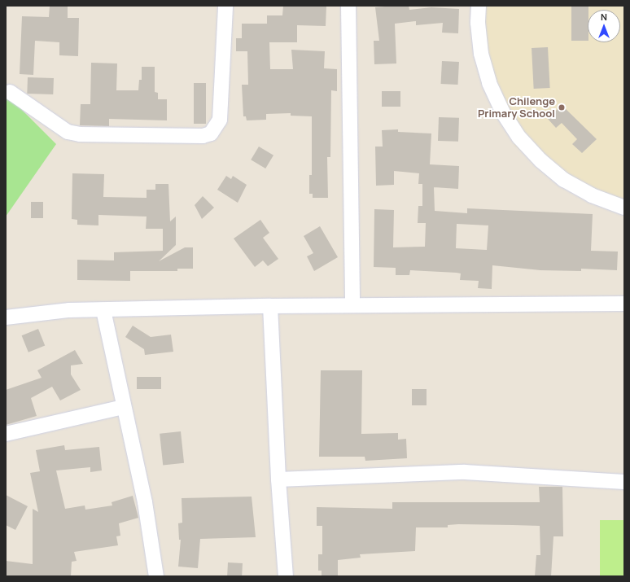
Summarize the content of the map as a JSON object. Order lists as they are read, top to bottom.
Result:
{
  "places": ["Chilenge Primary School"],
  "north": "top"
}
